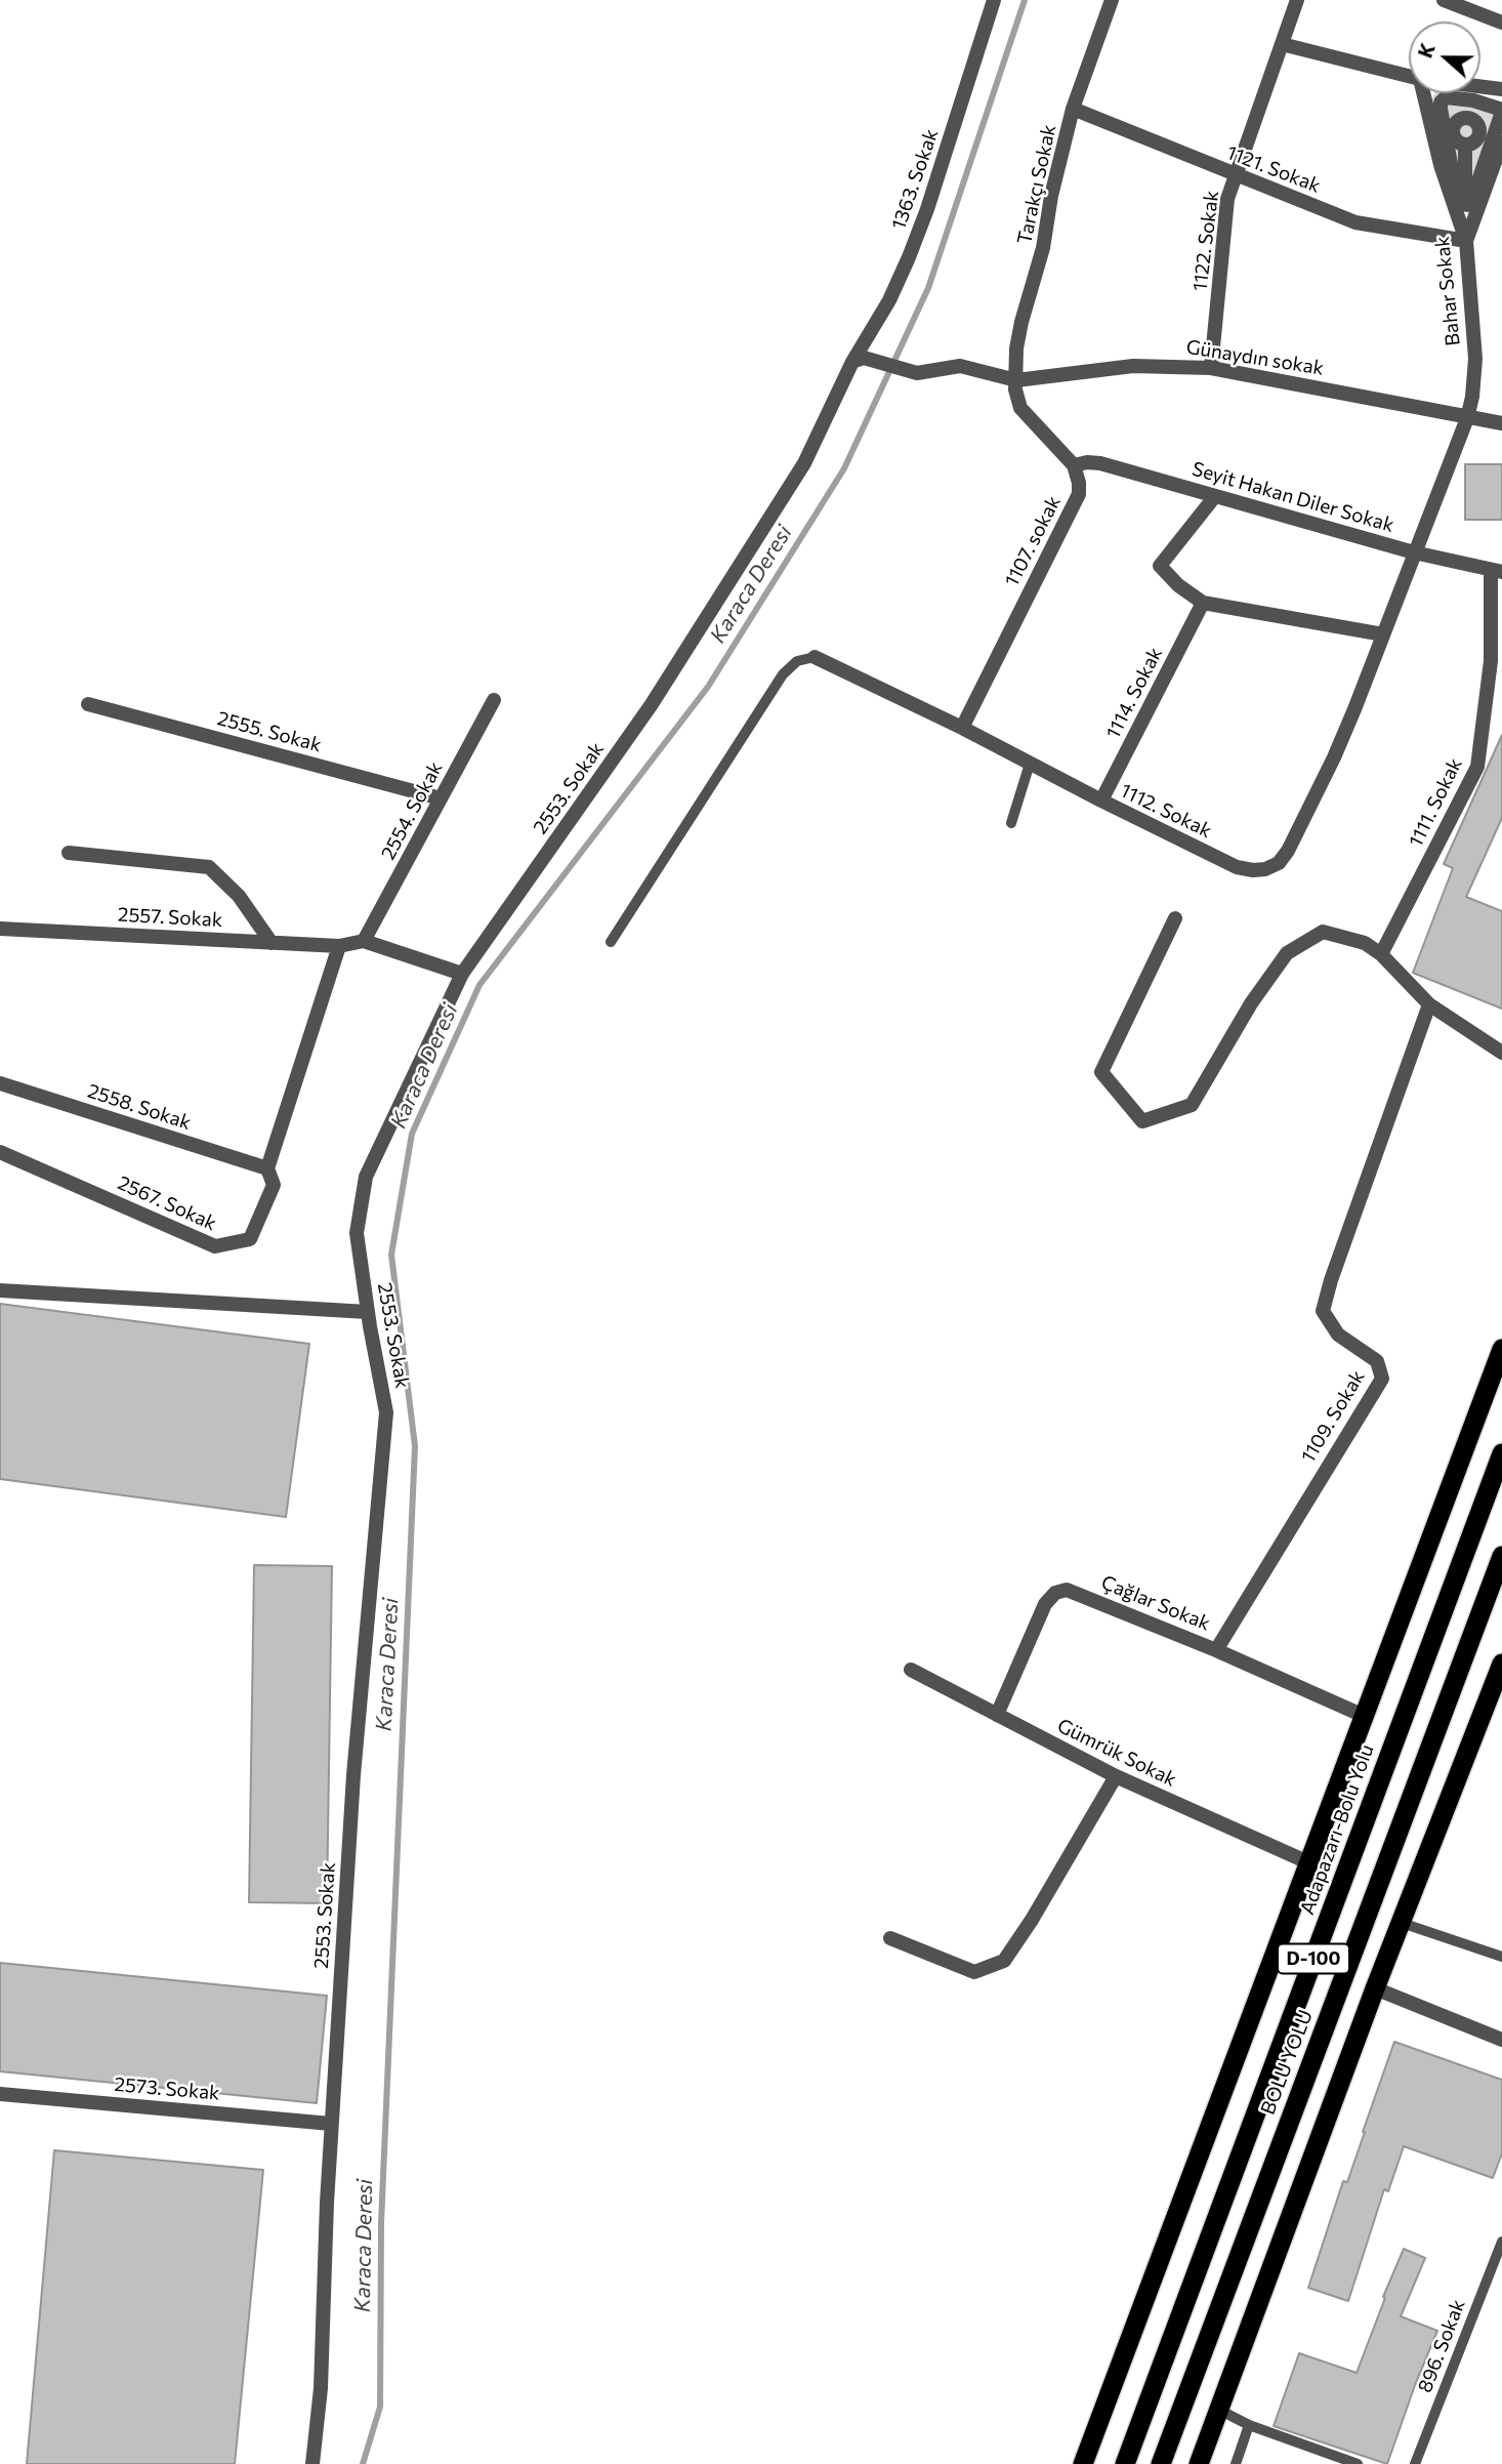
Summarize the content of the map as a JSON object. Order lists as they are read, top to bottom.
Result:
{
  "streets": {
    "highway": ["Adapazarı-Bolu Yolu", "D-100", "BOLU YOLU"],
    "street": [
      "1121. Sokak",
      "1363. Sokak",
      "Tarakçı Sokak",
      "1122. Sokak",
      "Bahar Sokak",
      "Günaydın sokak",
      "Seyit Hakan Diler Sokak",
      "1107. sokak",
      "1114. Sokak",
      "2555. Sokak",
      "2553. Sokak",
      "1111. Sokak",
      "2554. Sokak",
      "1112. Sokak",
      "2557. Sokak",
      "2558. Sokak",
      "2567. Sokak",
      "1109. Sokak",
      "Çağlar Sokak",
      "Gümrük Sokak",
      "2573. Sokak"
    ],
    "lane": ["896. Sokak"]
  },
  "crossings": [
    ["1121. Sokak", "Tarakçı Sokak"],
    ["1121. Sokak", "1122. Sokak"],
    ["1121. Sokak", "Bahar Sokak"],
    ["1363. Sokak", "Günaydın sokak"],
    ["1363. Sokak", "2553. Sokak"],
    ["Tarakçı Sokak", "Günaydın sokak"],
    ["1122. Sokak", "Günaydın sokak"],
    ["Bahar Sokak", "Günaydın sokak"],
    ["Bahar Sokak", "1112. Sokak"],
    ["Günaydın sokak", "2553. Sokak"],
    ["Günaydın sokak", "1112. Sokak"],
    ["Seyit Hakan Diler Sokak", "1107. sokak"],
    ["Seyit Hakan Diler Sokak", "1111. Sokak"],
    ["Seyit Hakan Diler Sokak", "1112. Sokak"],
    ["1107. sokak", "1112. Sokak"],
    ["1114. Sokak", "1112. Sokak"],
    ["2555. Sokak", "2554. Sokak"],
    ["2553. Sokak", "2573. Sokak"],
    ["2558. Sokak", "2567. Sokak"],
    ["1109. Sokak", "Çağlar Sokak"],
    ["Çağlar Sokak", "Gümrük Sokak"]
  ],
  "water": ["Karaca Deresi"],
  "north": "left"
}
